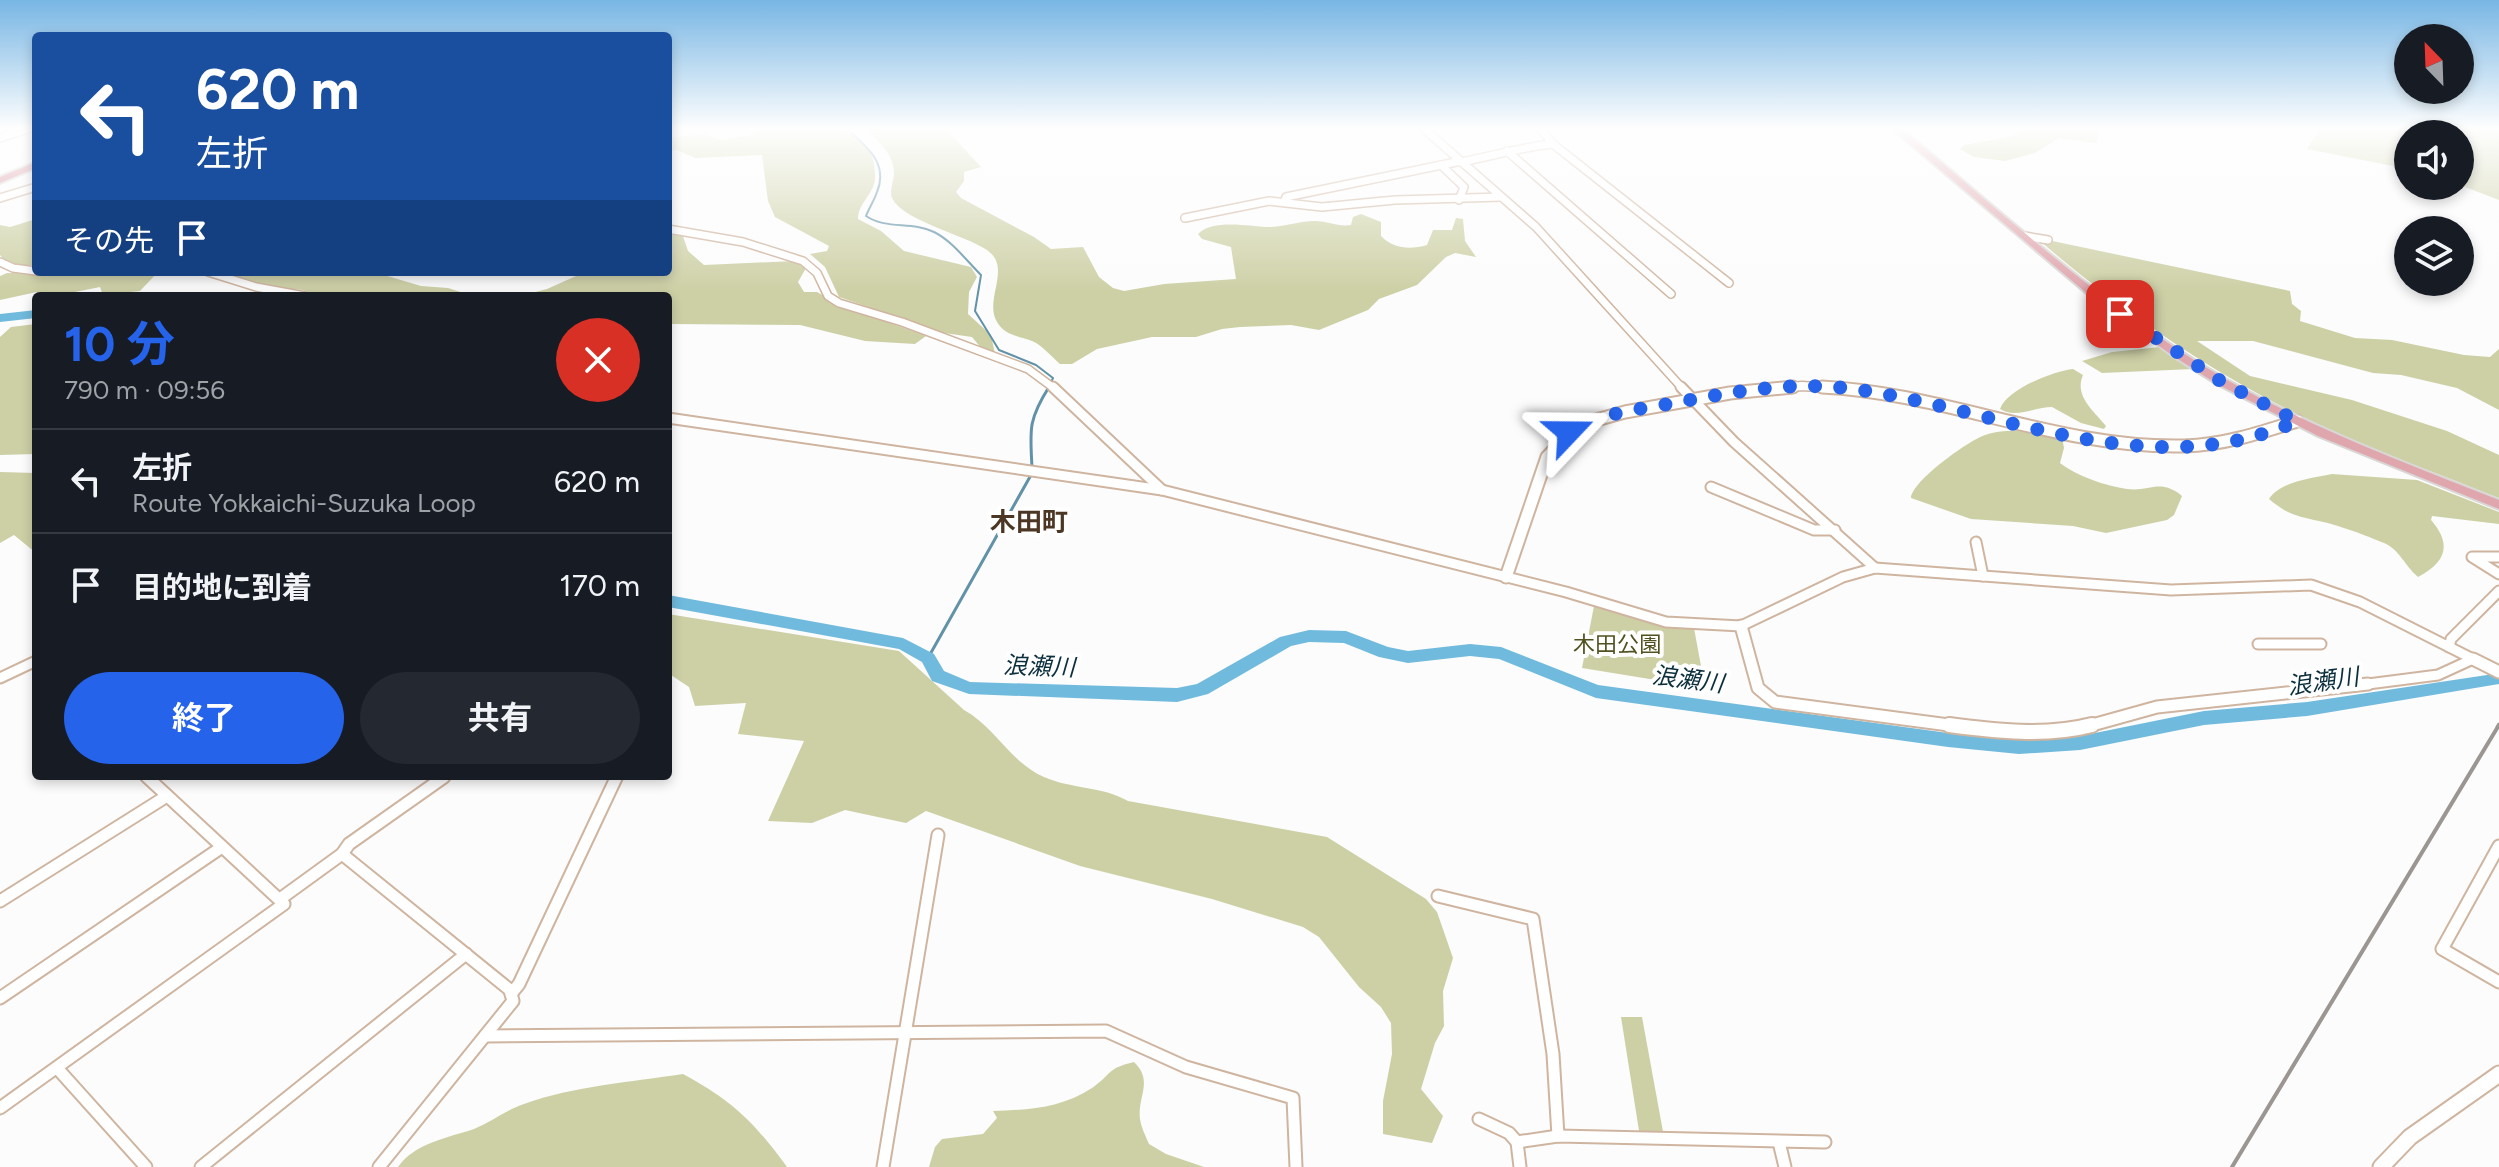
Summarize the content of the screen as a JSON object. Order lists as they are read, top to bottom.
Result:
{
  "districts": ["木田町"],
  "water": ["浪瀬川"],
  "parks": ["木田公園"],
  "north": "top left",
  "page": {
    "turn": ["620 m", "左折"],
    "then": "その先",
    "heading": ["10 分", "790 m · 09:56"],
    "list": [
      {
        "name": "左折",
        "note": "Route Yokkaichi-Suzuka Loop",
        "value": "620 m"
      },
      {
        "name": "目的地に到着",
        "value": "170 m"
      }
    ],
    "buttons": ["終了", "共有"]
  }
}
